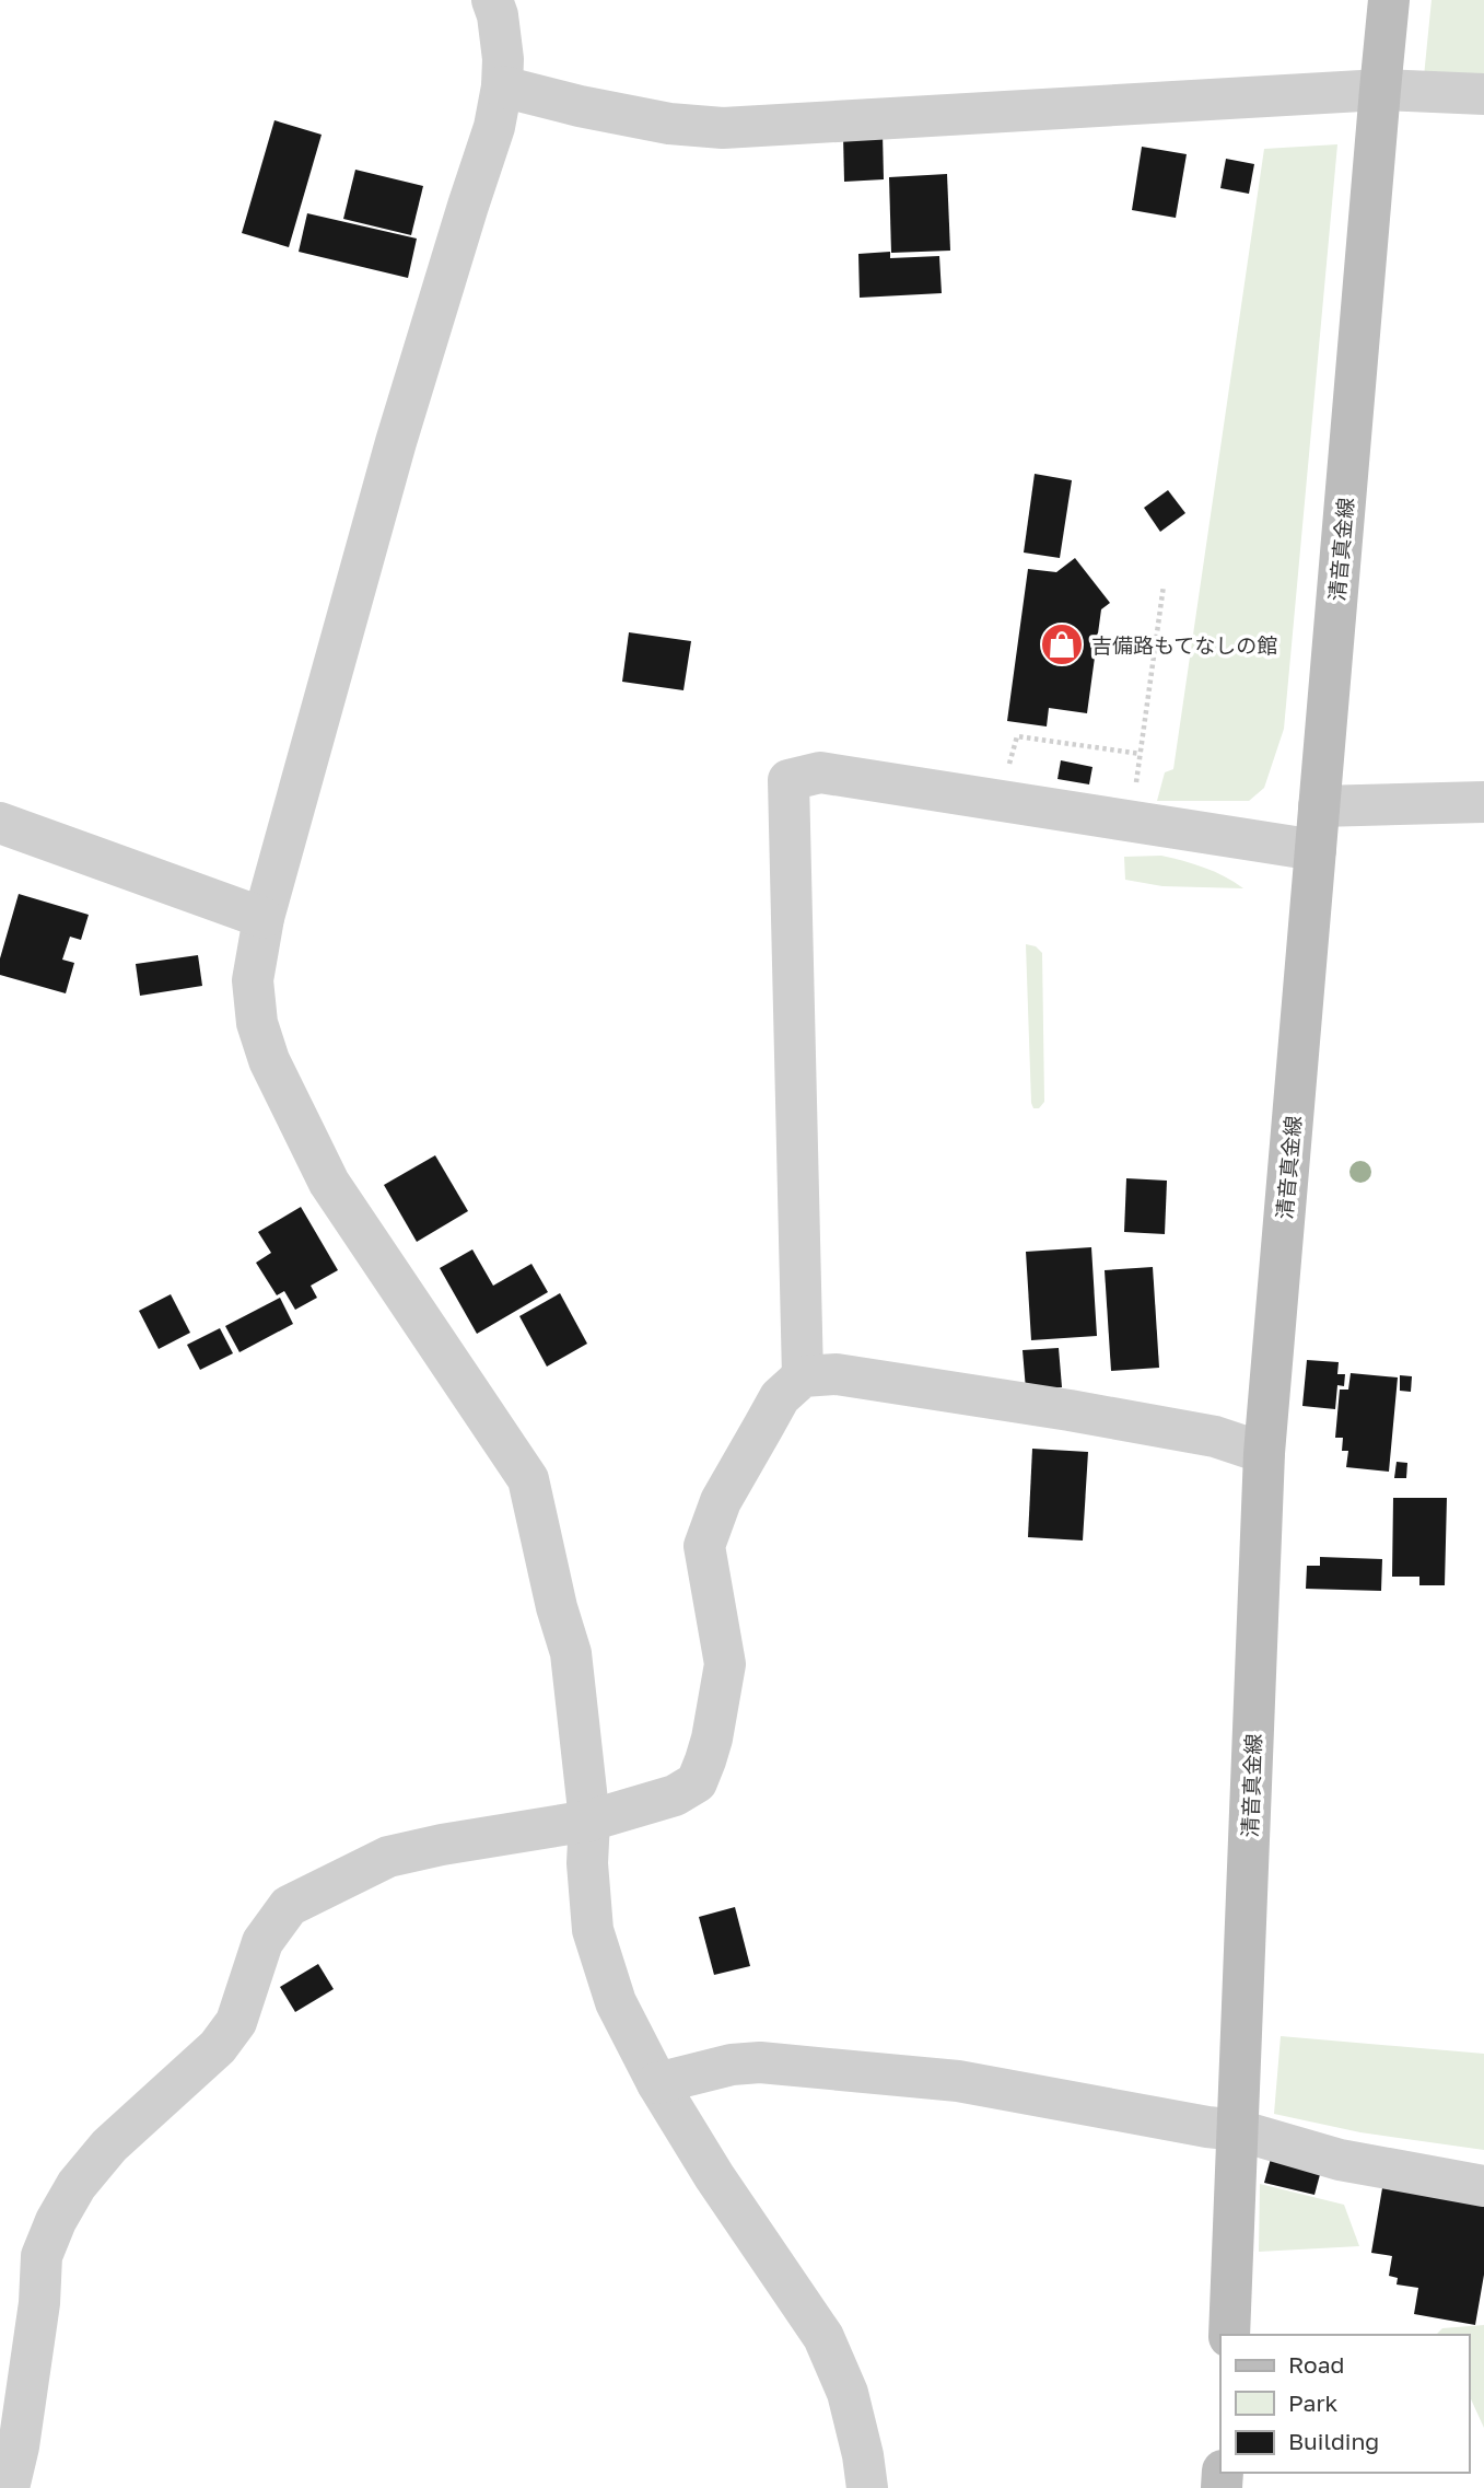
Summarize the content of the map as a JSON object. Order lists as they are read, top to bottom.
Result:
{
  "streets": {
    "main road": ["清音真金線"]
  },
  "places": {
    "shop": ["吉備路もてなしの館"]
  },
  "legend": ["Road", "Park", "Building"]
}
